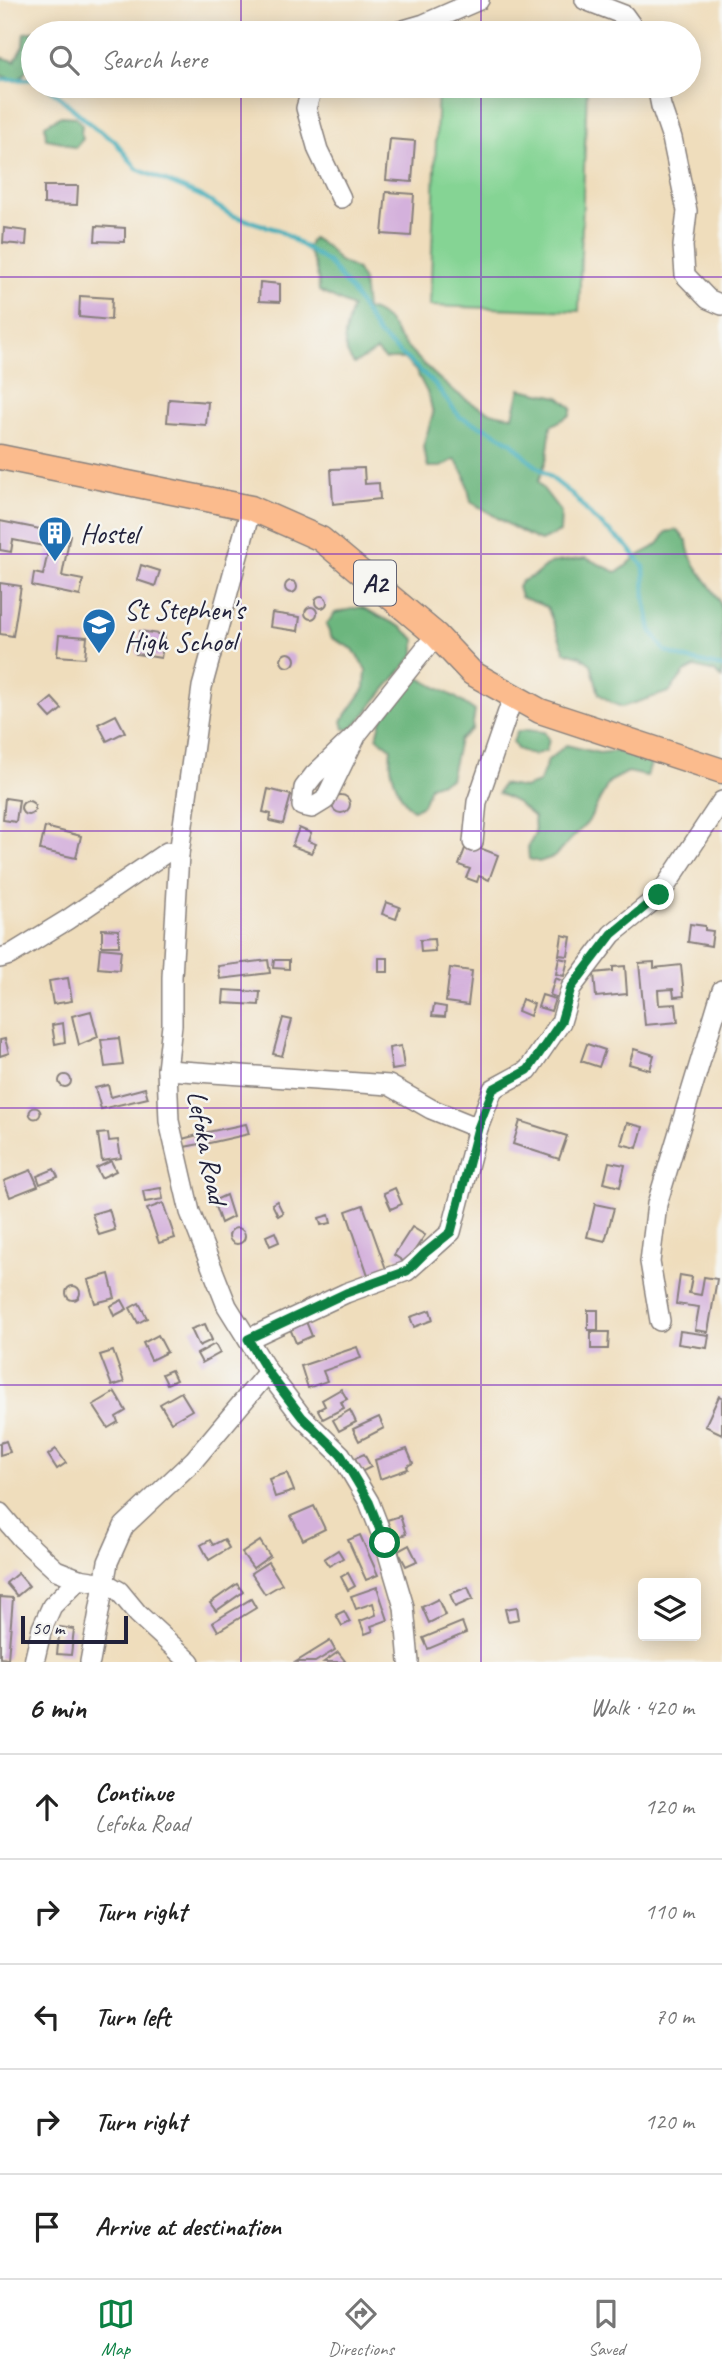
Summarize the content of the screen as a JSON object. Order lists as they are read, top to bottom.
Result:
{
  "streets": {
    "main road": ["A2"],
    "street": ["Lefoka Road"]
  },
  "crossings": [
    ["A2", "Lefoka Road"]
  ],
  "places": {
    "building": ["Hostel"],
    "school or university": ["St Stephen's High School"]
  },
  "scale_bar": "50 m",
  "page": {
    "search": "Search here",
    "scale": "50 m",
    "heading": ["6 min", "Walk · 420 m"],
    "list": [
      ["Continue", "Lefoka Road", "120 m"],
      ["Turn right", "110 m"],
      ["Turn left", "70 m"],
      ["Turn right", "120 m"],
      "Arrive at destination"
    ],
    "nav": ["Map", "Directions", "Saved"]
  }
}
